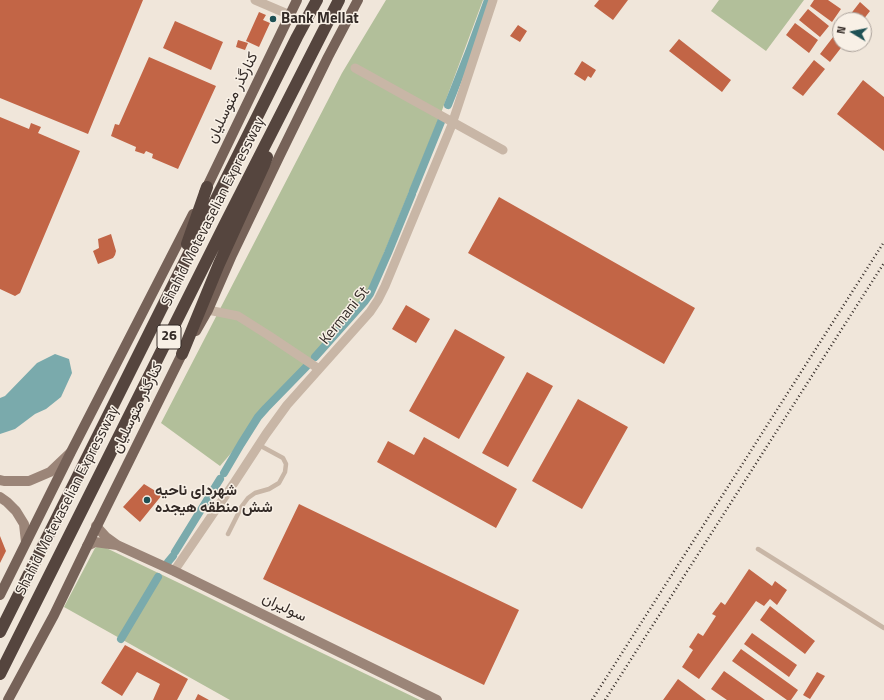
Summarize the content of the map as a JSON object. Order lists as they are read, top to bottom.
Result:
{
  "streets": {
    "highway": ["Shahid Motevaselian Expressway", "26"],
    "main road": ["کنارگذر متوسلیان", "سولیران"],
    "street": ["Kermani St"]
  },
  "crossings": [
    ["Kermani St", "سولیران"]
  ],
  "places": ["Bank Mellat", "شهردای ناحیه شش منطقه هیجده"],
  "north": "left"
}
